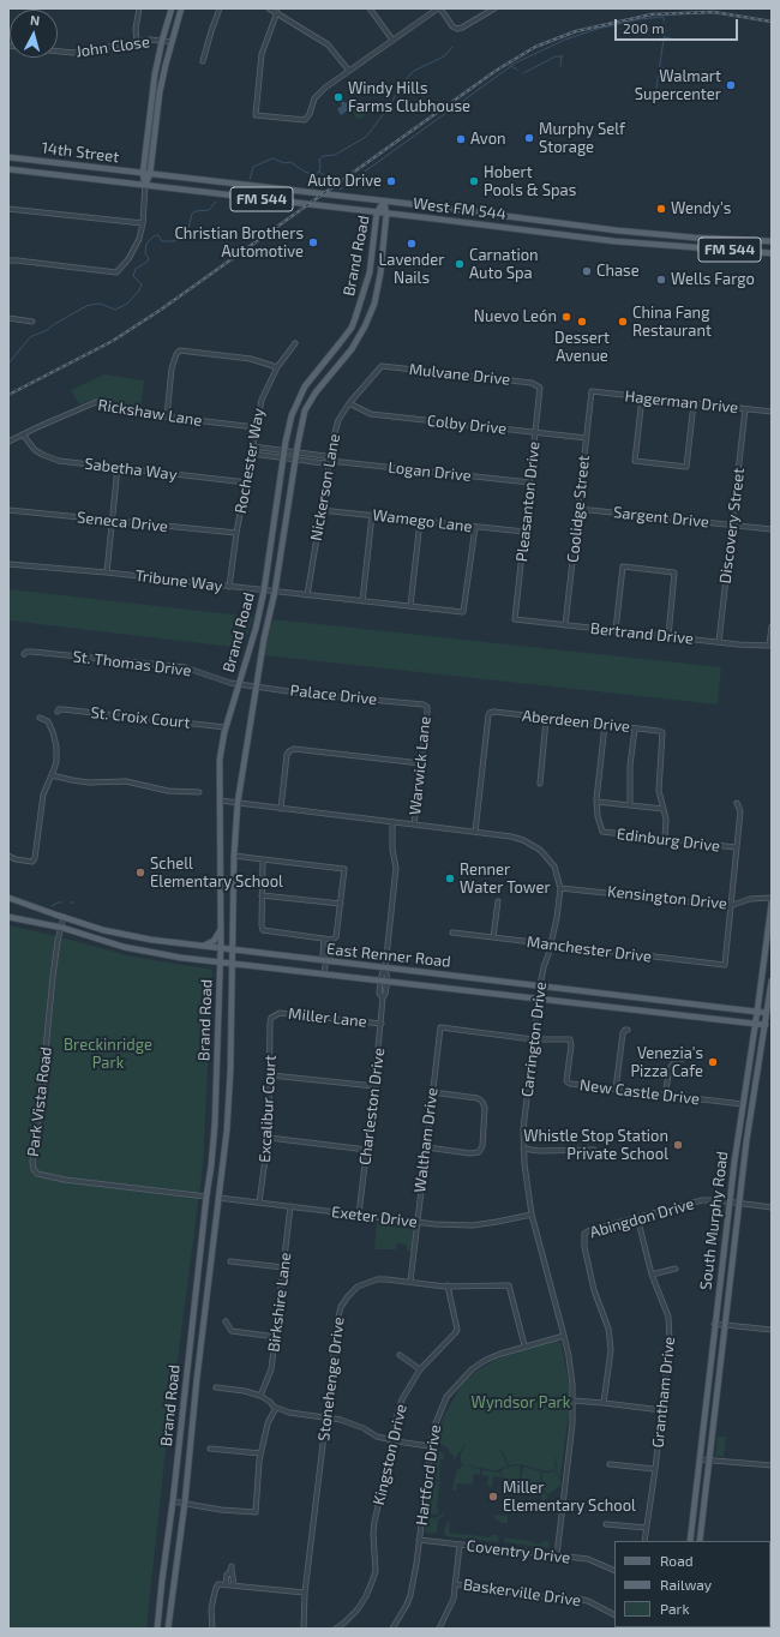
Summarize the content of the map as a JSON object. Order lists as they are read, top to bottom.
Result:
{
  "streets": {
    "main road": [
      "14th Street",
      "FM 544",
      "West FM 544",
      "Brand Road",
      "East Renner Road",
      "South Murphy Road"
    ],
    "street": [
      "John Close",
      "Mulvane Drive",
      "Hagerman Drive",
      "Rickshaw Lane",
      "Colby Drive",
      "Rochester Way",
      "Sabetha Way",
      "Logan Drive",
      "Nickerson Lane",
      "Pleasanton Drive",
      "Coolidge Street",
      "Sargent Drive",
      "Wamego Lane",
      "Seneca Drive",
      "Discovery Street",
      "Tribune Way",
      "Bertrand Drive",
      "St. Thomas Drive",
      "Palace Drive",
      "St. Croix Court",
      "Aberdeen Drive",
      "Warwick Lane",
      "Edinburg Drive",
      "Kensington Drive",
      "Manchester Drive",
      "Miller Lane",
      "Carrington Drive",
      "New Castle Drive",
      "Park Vista Road",
      "Charleston Drive",
      "Excalibur Court",
      "Waltham Drive",
      "Exeter Drive",
      "Abingdon Drive",
      "Birkshire Lane",
      "Stonehenge Drive",
      "Grantham Drive",
      "Kingston Drive",
      "Hartford Drive",
      "Coventry Drive",
      "Baskerville Drive"
    ]
  },
  "crossings": [
    ["14th Street", "West FM 544"],
    ["West FM 544", "Brand Road"],
    ["Brand Road", "Logan Drive"],
    ["Brand Road", "Tribune Way"],
    ["Brand Road", "St. Thomas Drive"],
    ["Brand Road", "Palace Drive"],
    ["Brand Road", "St. Croix Court"],
    ["Brand Road", "East Renner Road"],
    ["Brand Road", "Carrington Drive"],
    ["Brand Road", "Park Vista Road"],
    ["Brand Road", "Exeter Drive"],
    ["Mulvane Drive", "Nickerson Lane"],
    ["Mulvane Drive", "Pleasanton Drive"],
    ["Hagerman Drive", "Coolidge Street"],
    ["Hagerman Drive", "Discovery Street"],
    ["Rickshaw Lane", "Rochester Way"],
    ["Rickshaw Lane", "Sabetha Way"],
    ["Colby Drive", "Nickerson Lane"],
    ["Colby Drive", "Pleasanton Drive"],
    ["Colby Drive", "Coolidge Street"],
    ["Rochester Way", "Sabetha Way"],
    ["Rochester Way", "Logan Drive"],
    ["Rochester Way", "Seneca Drive"],
    ["Rochester Way", "Tribune Way"],
    ["Logan Drive", "Nickerson Lane"],
    ["Logan Drive", "Pleasanton Drive"],
    ["Nickerson Lane", "Wamego Lane"],
    ["Nickerson Lane", "Tribune Way"],
    ["Pleasanton Drive", "Wamego Lane"],
    ["Pleasanton Drive", "Bertrand Drive"],
    ["Coolidge Street", "Sargent Drive"],
    ["Coolidge Street", "Bertrand Drive"],
    ["Sargent Drive", "Discovery Street"],
    ["Wamego Lane", "Tribune Way"],
    ["Discovery Street", "Bertrand Drive"],
    ["St. Thomas Drive", "Palace Drive"],
    ["Palace Drive", "Warwick Lane"],
    ["Aberdeen Drive", "Carrington Drive"],
    ["Warwick Lane", "Carrington Drive"],
    ["Kensington Drive", "Manchester Drive"],
    ["Kensington Drive", "Carrington Drive"],
    ["Manchester Drive", "Carrington Drive"],
    ["East Renner Road", "Carrington Drive"],
    ["East Renner Road", "Park Vista Road"],
    ["East Renner Road", "Charleston Drive"],
    ["East Renner Road", "South Murphy Road"],
    ["Miller Lane", "Charleston Drive"],
    ["Miller Lane", "Excalibur Court"],
    ["Carrington Drive", "New Castle Drive"],
    ["Carrington Drive", "Charleston Drive"],
    ["Carrington Drive", "Exeter Drive"],
    ["Carrington Drive", "Hartford Drive"],
    ["Carrington Drive", "Coventry Drive"],
    ["New Castle Drive", "Waltham Drive"],
    ["New Castle Drive", "South Murphy Road"],
    ["Charleston Drive", "Exeter Drive"],
    ["Excalibur Court", "Exeter Drive"],
    ["Waltham Drive", "Exeter Drive"],
    ["Waltham Drive", "Stonehenge Drive"],
    ["Exeter Drive", "Birkshire Lane"],
    ["Abingdon Drive", "South Murphy Road"],
    ["Abingdon Drive", "Grantham Drive"],
    ["Stonehenge Drive", "Kingston Drive"],
    ["Stonehenge Drive", "Hartford Drive"],
    ["Hartford Drive", "Coventry Drive"]
  ],
  "parks": ["Breckinridge Park", "Wyndsor Park"],
  "places": [
    "Walmart Supercenter",
    "Windy Hills Farms Clubhouse",
    "Murphy Self Storage",
    "Avon",
    "Auto Drive",
    "Hobert Pools & Spas",
    "Wendy's",
    "Christian Brothers Automotive",
    "Lavender Nails",
    "Carnation Auto Spa",
    "Chase",
    "Wells Fargo",
    "Nuevo León",
    "Dessert Avenue",
    "China Fang Restaurant",
    "Schell Elementary School",
    "Renner Water Tower",
    "Venezia's Pizza Cafe",
    "Whistle Stop Station Private School",
    "Miller Elementary School"
  ],
  "legend": ["Road", "Railway", "Park"],
  "scale_bar": "200 m",
  "north": "top"
}
